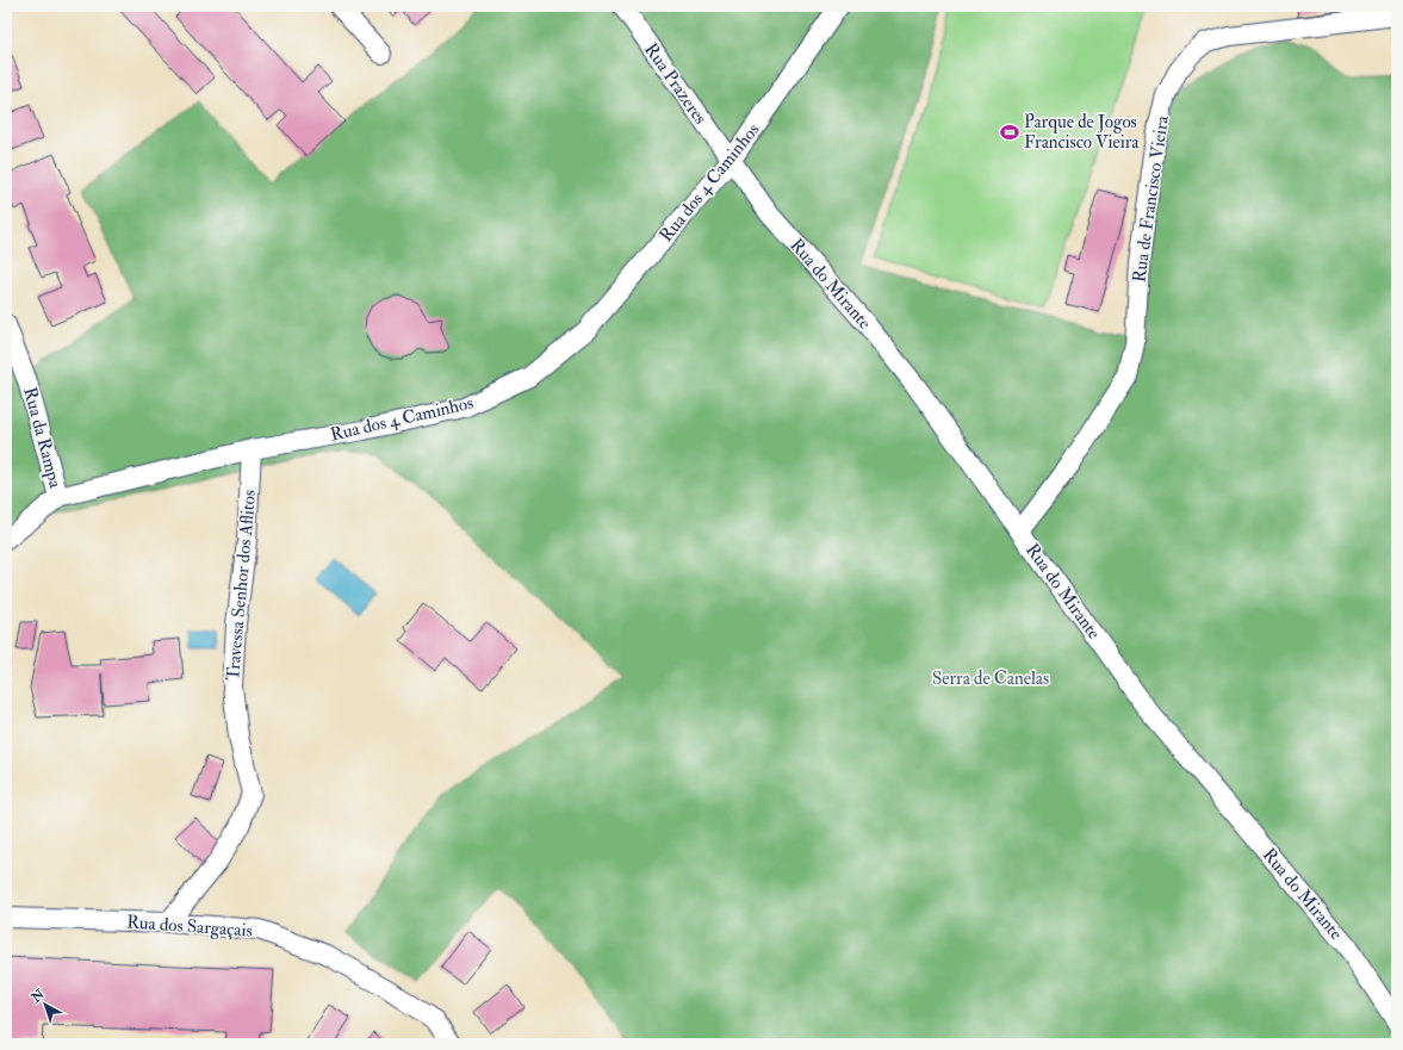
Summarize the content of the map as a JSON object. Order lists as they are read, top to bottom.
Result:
{
  "streets": {
    "street": [
      "Rua Prazeres",
      "Rua dos 4 Caminhos",
      "Rua de Francisco Vieira",
      "Rua do Mirante",
      "Rua da Rampa",
      "Travessa Senhor dos Aflitos",
      "Rua dos Sargaçais"
    ]
  },
  "crossings": [
    ["Rua Prazeres", "Rua dos 4 Caminhos"],
    ["Rua Prazeres", "Rua do Mirante"],
    ["Rua dos 4 Caminhos", "Rua do Mirante"],
    ["Rua dos 4 Caminhos", "Rua da Rampa"],
    ["Rua dos 4 Caminhos", "Travessa Senhor dos Aflitos"],
    ["Rua de Francisco Vieira", "Rua do Mirante"],
    ["Travessa Senhor dos Aflitos", "Rua dos Sargaçais"]
  ],
  "parks": ["Serra de Canelas"],
  "places": {
    "sports": ["Parque de Jogos Francisco Vieira"]
  },
  "north": "top left"
}
